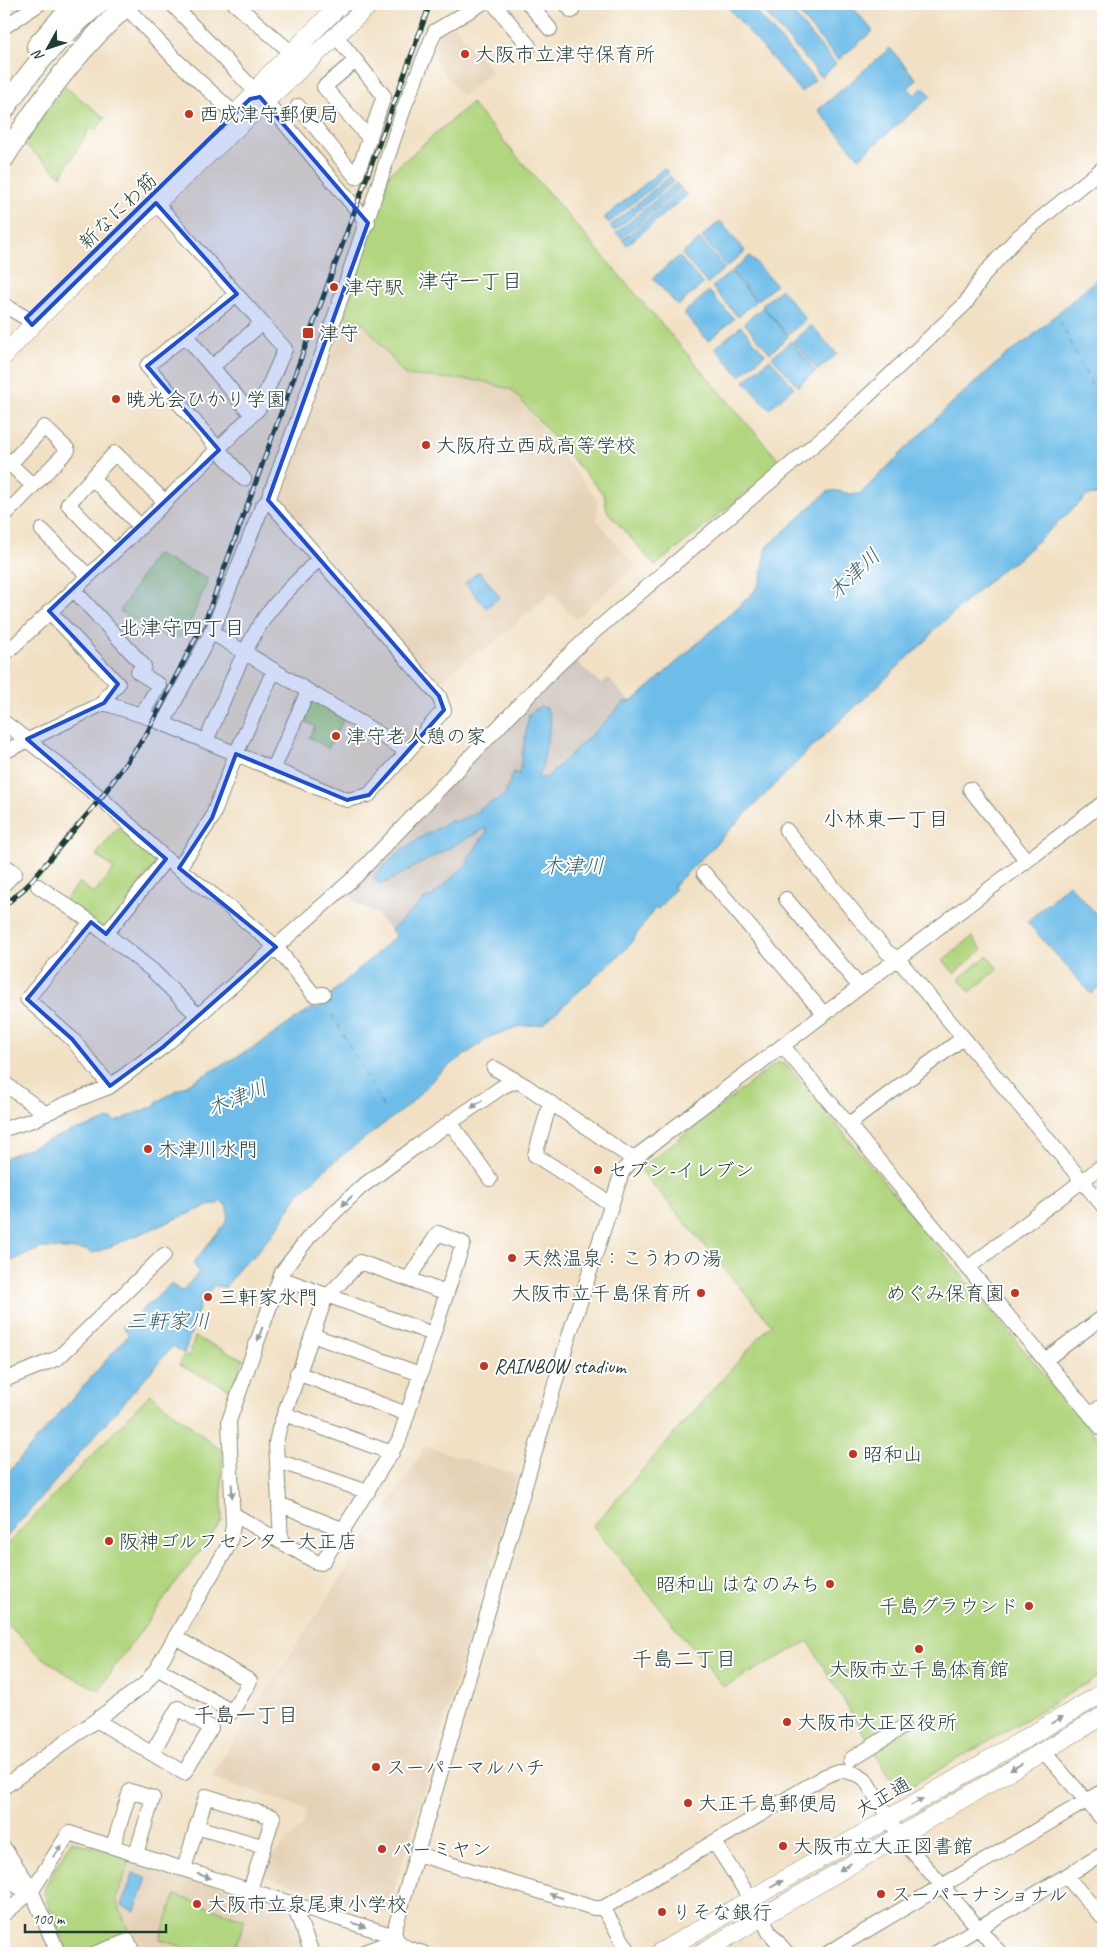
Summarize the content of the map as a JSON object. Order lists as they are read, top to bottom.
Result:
{
  "streets": {
    "main road": ["新なにわ筋", "大正通"]
  },
  "districts": [
    "津守一丁目",
    "北津守四丁目",
    "小林東一丁目",
    "千島二丁目",
    "千島一丁目"
  ],
  "water": ["木津川", "三軒家川"],
  "places": {
    "other": [
      "大阪市立津守保育所",
      "西成津守郵便局",
      "津守駅",
      "暁光会ひかり学園",
      "大阪府立西成高等学校",
      "津守老人憩の家",
      "木津川水門",
      "セブン-イレブン",
      "天然温泉：こうわの湯",
      "大阪市立千島保育所",
      "めぐみ保育園",
      "三軒家水門",
      "RAINBOW stadium",
      "昭和山",
      "阪神ゴルフセンター大正店",
      "昭和山 はなのみち",
      "千島グラウンド",
      "大阪市立千島体育館",
      "大阪市大正区役所",
      "スーパーマルハチ",
      "大正千島郵便局",
      "大阪市立大正図書館",
      "バーミヤン",
      "スーパーナショナル",
      "大阪市立泉尾東小学校",
      "りそな銀行"
    ],
    "transit": ["津守"]
  },
  "scale_bar": "100 m",
  "north": "bottom left"
}
